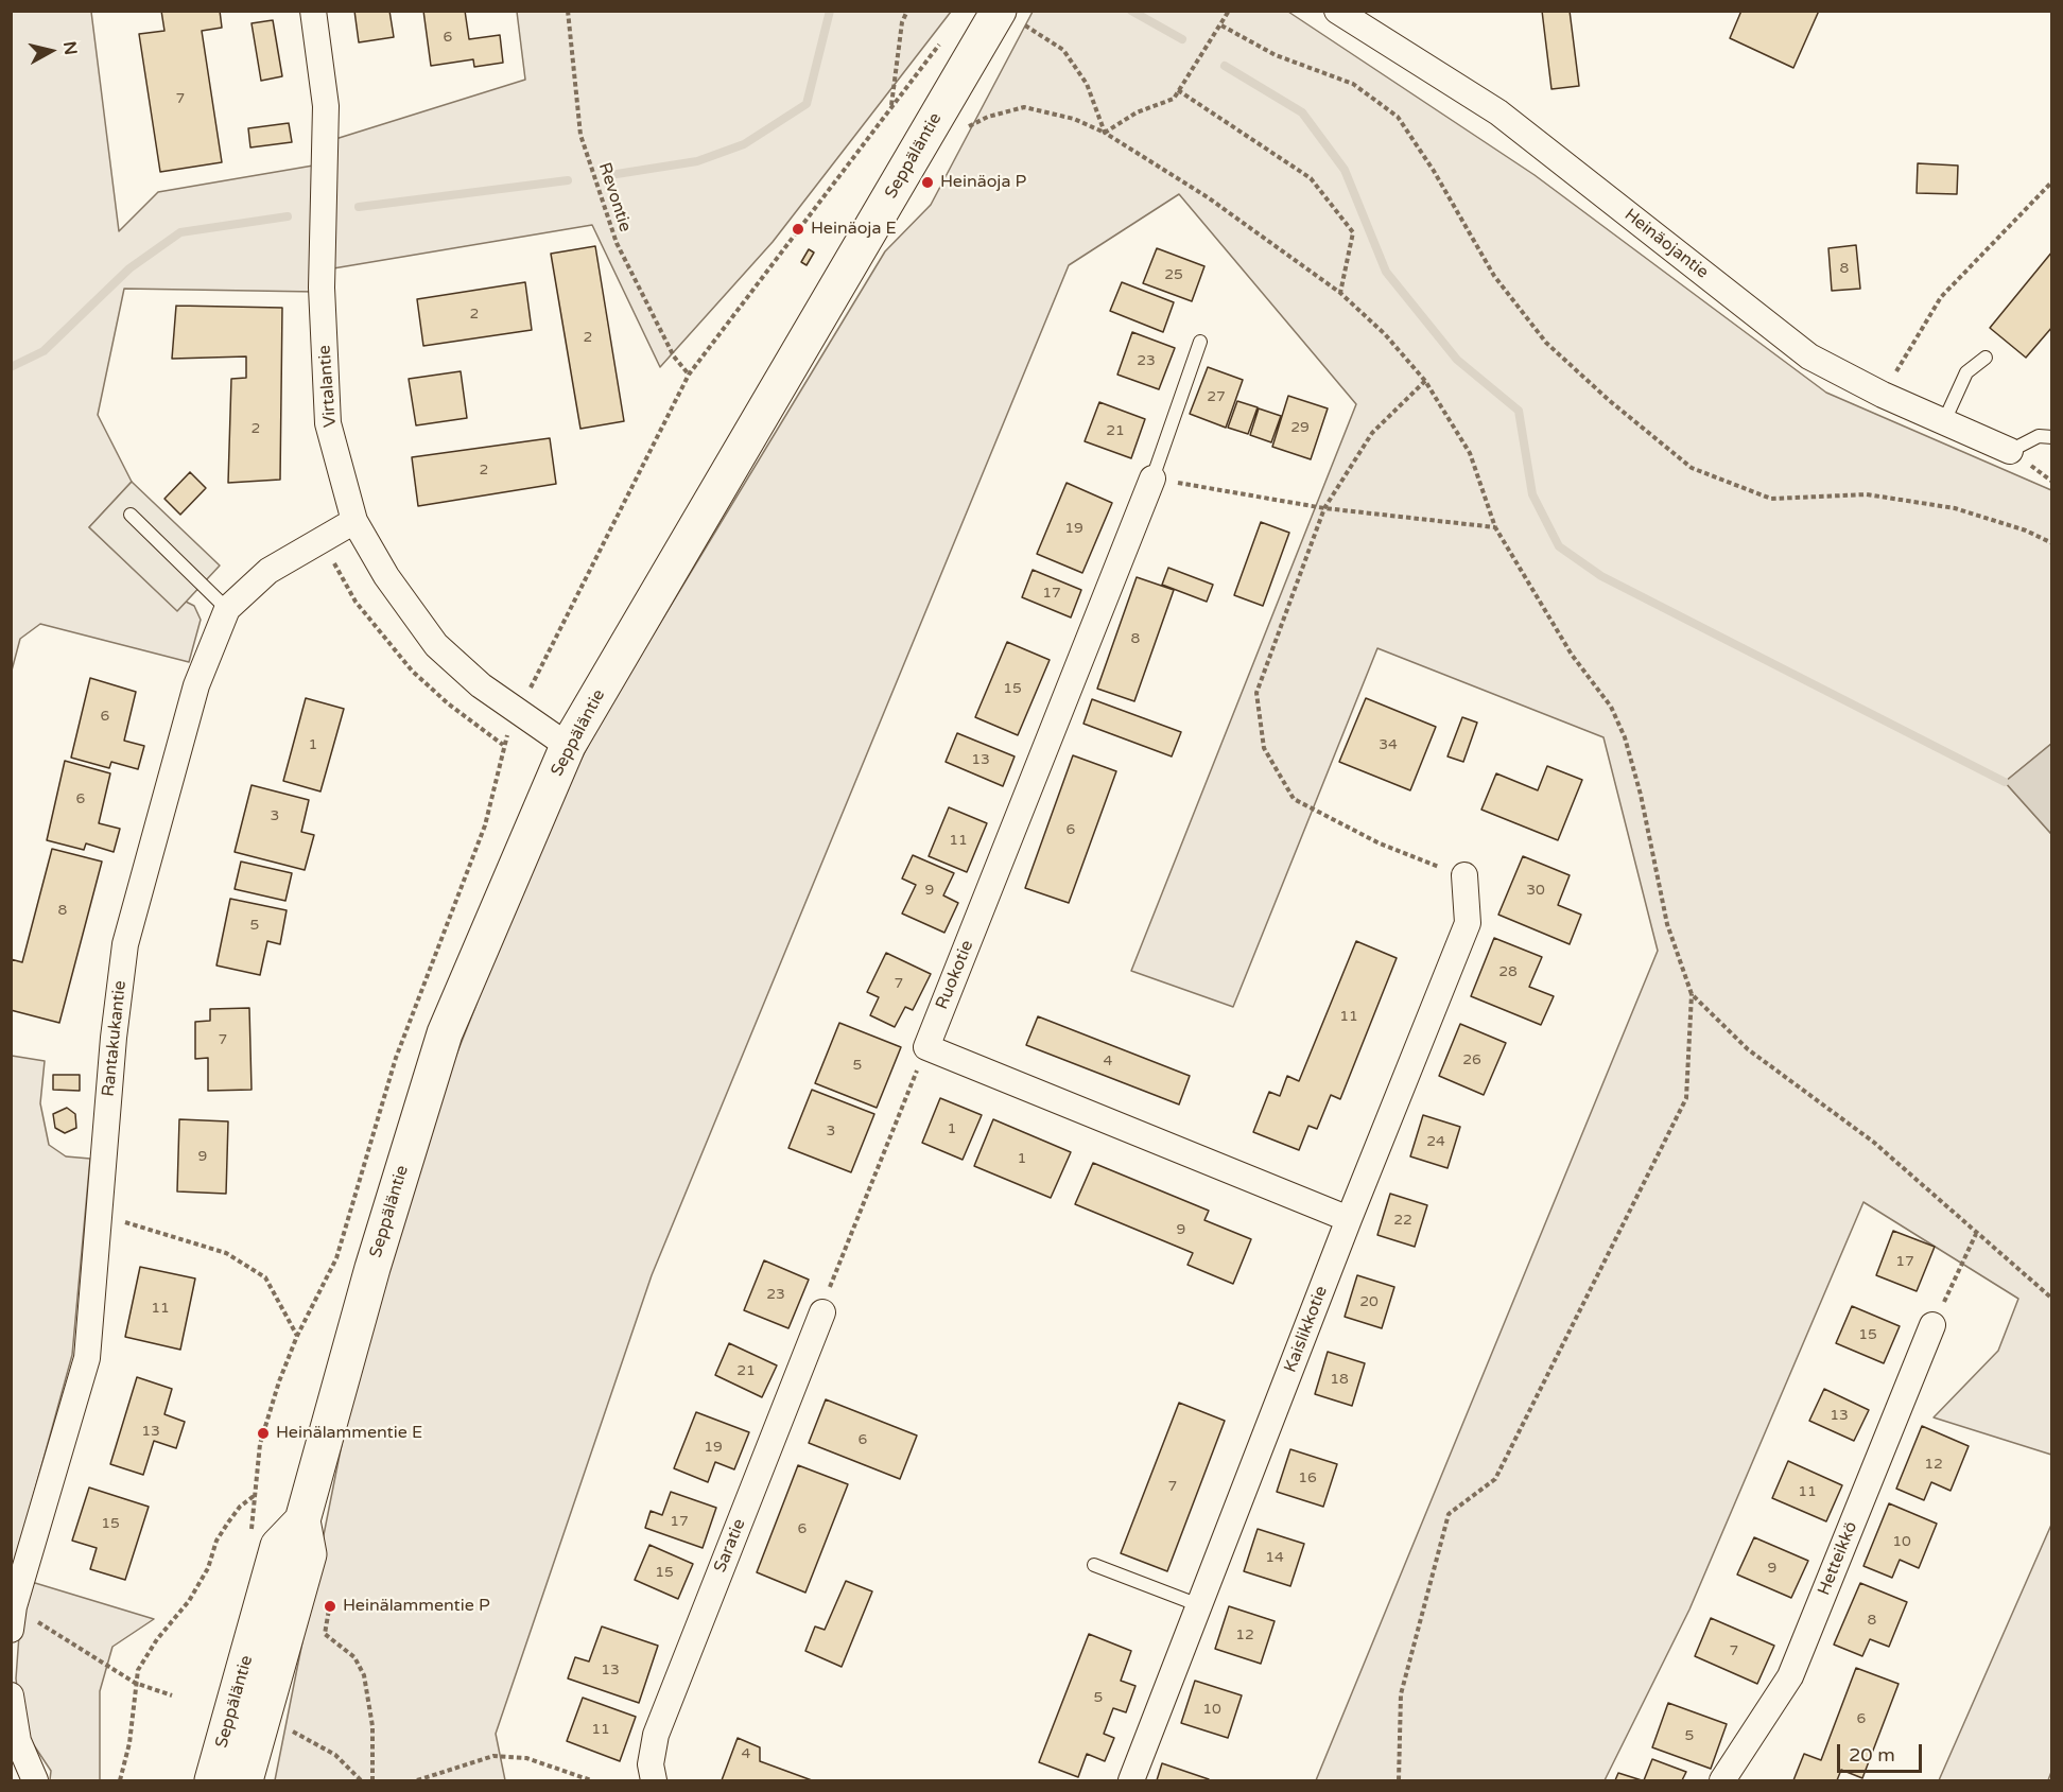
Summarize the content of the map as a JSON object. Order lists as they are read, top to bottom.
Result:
{
  "streets": {
    "main road": ["Seppäläntie"],
    "street": [
      "Heinäojantie",
      "Virtalantie",
      "Ruokotie",
      "Rantakukantie",
      "Kaislikkotie",
      "Saratie",
      "Hetteikkö"
    ],
    "path": ["Revontie"]
  },
  "crossings": [
    ["Seppäläntie", "Virtalantie"],
    ["Virtalantie", "Rantakukantie"]
  ],
  "places": [
    "Heinäoja P",
    "Heinäoja E",
    "Heinälammentie E",
    "Heinälammentie P"
  ],
  "house_numbers": [
    "6",
    "7",
    "8",
    "25",
    "2",
    "2",
    "23",
    "27",
    "29",
    "2",
    "21",
    "2",
    "19",
    "17",
    "8",
    "15",
    "6",
    "1",
    "34",
    "13",
    "6",
    "3",
    "6",
    "11",
    "9",
    "30",
    "8",
    "5",
    "28",
    "7",
    "11",
    "7",
    "26",
    "4",
    "5",
    "1",
    "3",
    "24",
    "9",
    "1",
    "22",
    "9",
    "17",
    "23",
    "20",
    "11",
    "15",
    "21",
    "18",
    "13",
    "13",
    "6",
    "19",
    "12",
    "16",
    "7",
    "11",
    "17",
    "15",
    "6",
    "10",
    "14",
    "9",
    "15",
    "8",
    "12",
    "7",
    "13",
    "5",
    "10",
    "6",
    "11",
    "5",
    "4"
  ],
  "scale_bar": "20 m",
  "north": "right"
}
